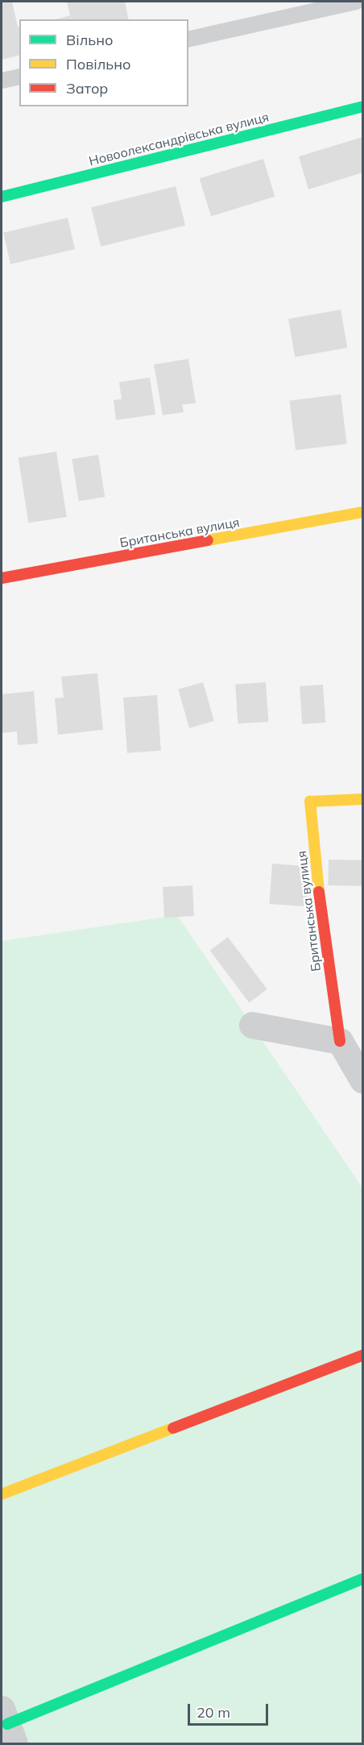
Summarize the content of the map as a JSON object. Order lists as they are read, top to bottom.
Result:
{
  "streets": {
    "street": ["Новоолександрівська вулиця", "Британська вулиця"]
  },
  "legend": ["Вільно", "Повільно", "Затор"],
  "scale_bar": "20 m"
}
